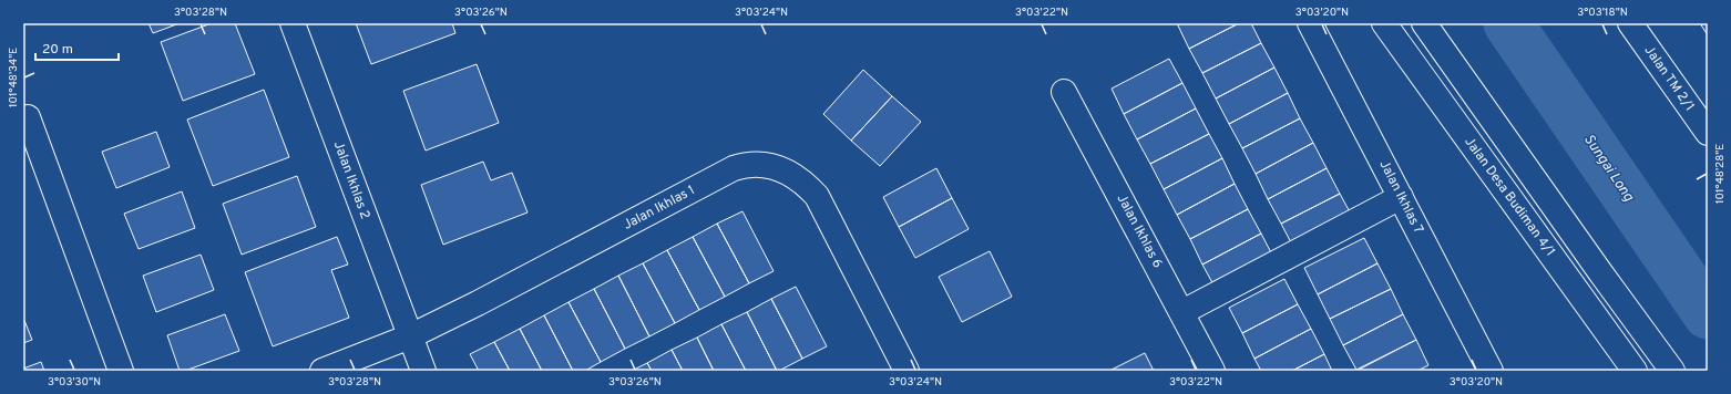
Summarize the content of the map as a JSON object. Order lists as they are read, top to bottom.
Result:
{
  "streets": {
    "street": [
      "Jalan TM 2/1",
      "Jalan Ikhlas 2",
      "Jalan Ikhlas 7",
      "Jalan Desa Budiman 4/1",
      "Jalan Ikhlas 1",
      "Jalan Ikhlas 6"
    ]
  },
  "crossings": [
    ["Jalan Ikhlas 2", "Jalan Ikhlas 1"]
  ],
  "water": ["Sungai Long"],
  "scale_bar": "20 m",
  "coordinates": [
    "3°03'28\"N",
    "3°03'26\"N",
    "3°03'24\"N",
    "3°03'22\"N",
    "3°03'20\"N",
    "3°03'18\"N",
    "101°48'34\"E",
    "101°48'28\"E",
    "3°03'30\"N"
  ]
}
